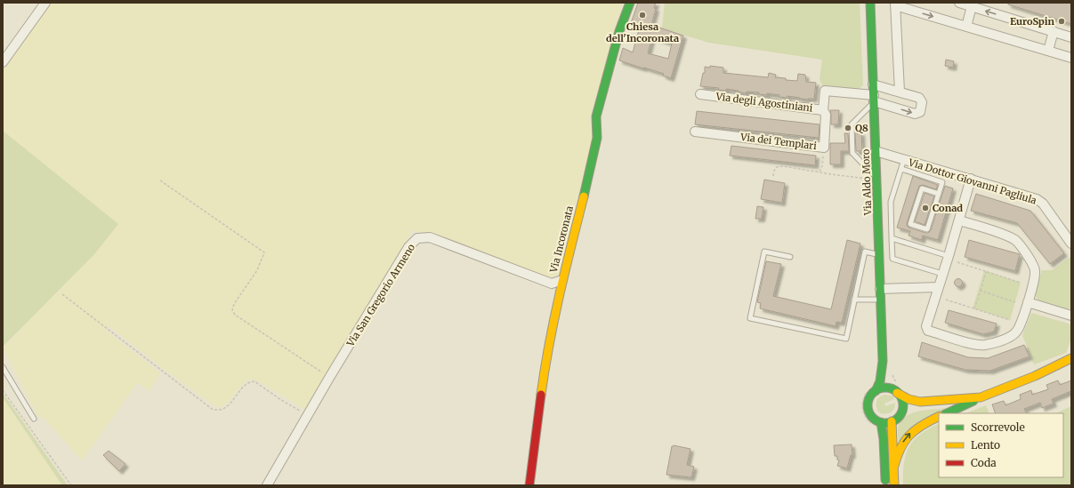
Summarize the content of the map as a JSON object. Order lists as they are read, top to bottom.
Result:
{
  "streets": {
    "street": [
      "Via degli Agostiniani",
      "Via dei Templari",
      "Via Dottor Giovanni Pagliula",
      "Via Aldo Moro",
      "Via Incoronata",
      "Via San Gregorio Armeno"
    ]
  },
  "crossings": [
    ["Via degli Agostiniani", "Via dei Templari"],
    ["Via degli Agostiniani", "Via Aldo Moro"],
    ["Via Dottor Giovanni Pagliula", "Via Aldo Moro"],
    ["Via Incoronata", "Via San Gregorio Armeno"]
  ],
  "places": [
    "Chiesa dell'Incoronata",
    "EuroSpin",
    "Q8",
    "Conad"
  ],
  "legend": ["Scorrevole", "Lento", "Coda"]
}
